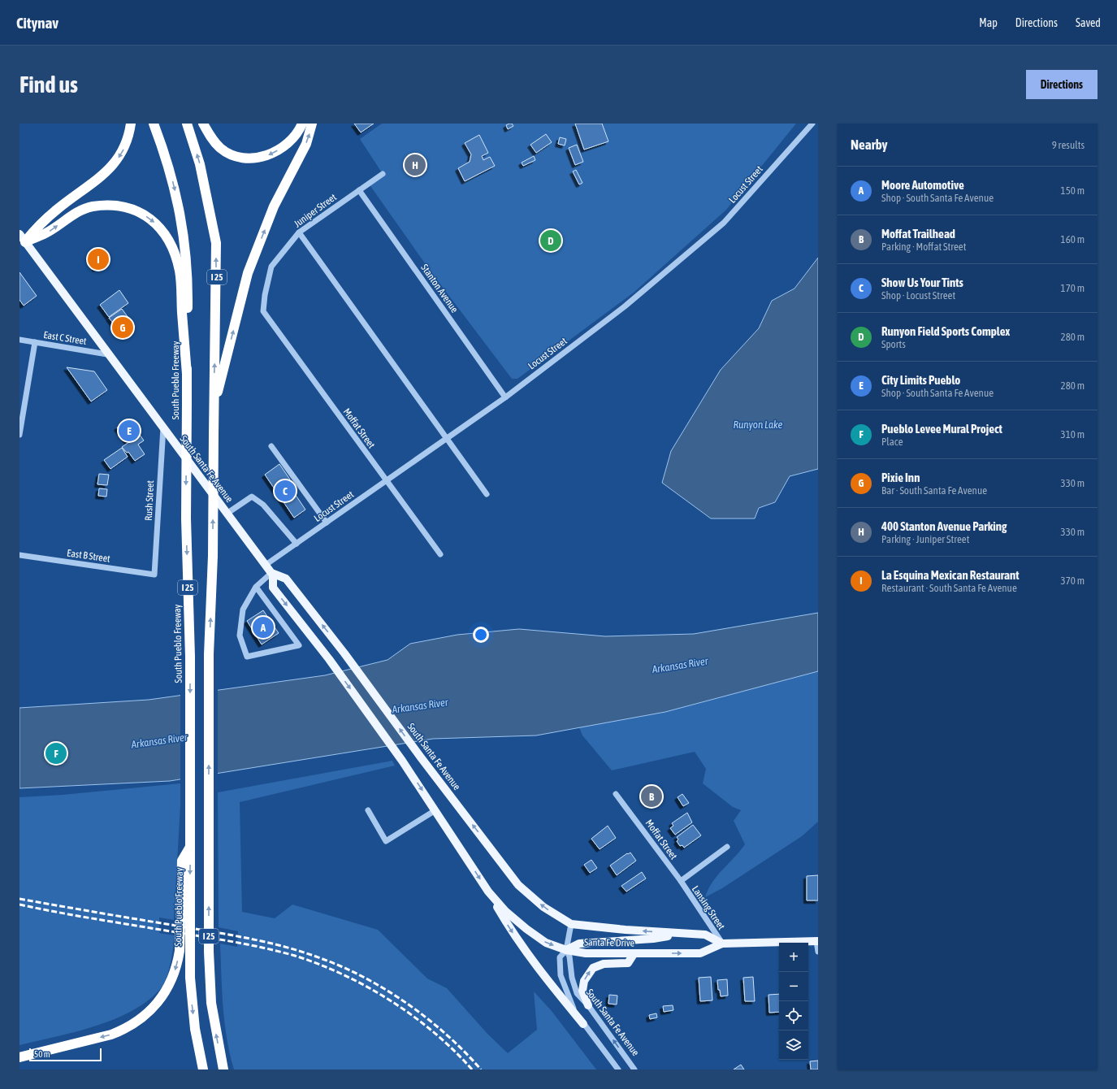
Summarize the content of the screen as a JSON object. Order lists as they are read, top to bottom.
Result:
{
  "streets": {
    "highway": ["I 25", "South Pueblo Freeway"],
    "main road": ["South Santa Fe Avenue", "Santa Fe Drive"],
    "street": [
      "Locust Street",
      "Juniper Street",
      "Stanton Avenue",
      "East C Street",
      "Moffat Street",
      "Rush Street",
      "East B Street",
      "Lansing Street"
    ]
  },
  "crossings": [
    ["Locust Street", "Stanton Avenue"],
    ["Locust Street", "Moffat Street"],
    ["Locust Street", "South Santa Fe Avenue"],
    ["Juniper Street", "Stanton Avenue"],
    ["Juniper Street", "Moffat Street"],
    ["East C Street", "South Santa Fe Avenue"],
    ["Moffat Street", "Lansing Street"],
    ["South Santa Fe Avenue", "Rush Street"],
    ["South Santa Fe Avenue", "Santa Fe Drive"],
    ["Rush Street", "East B Street"],
    ["Lansing Street", "Santa Fe Drive"]
  ],
  "water": ["Runyon Lake", "Arkansas River"],
  "scale_bar": "50 m",
  "page": {
    "header": "Citynav",
    "nav": ["Map", "Directions", "Saved"],
    "buttons": "Directions",
    "title": "Find us",
    "heading": ["Nearby", "9 results"],
    "pins": [
      "H",
      "D",
      "I",
      "G",
      "E",
      "C",
      "A",
      "F",
      "B"
    ],
    "list": [
      {
        "mark": "A",
        "name": "Moore Automotive",
        "note": "Shop · South Santa Fe Avenue",
        "value": "150 m"
      },
      {
        "mark": "B",
        "name": "Moffat Trailhead",
        "note": "Parking · Moffat Street",
        "value": "160 m"
      },
      {
        "mark": "C",
        "name": "Show Us Your Tints",
        "note": "Shop · Locust Street",
        "value": "170 m"
      },
      {
        "mark": "D",
        "name": "Runyon Field Sports Complex",
        "note": "Sports",
        "value": "280 m"
      },
      {
        "mark": "E",
        "name": "City Limits Pueblo",
        "note": "Shop · South Santa Fe Avenue",
        "value": "280 m"
      },
      {
        "mark": "F",
        "name": "Pueblo Levee Mural Project",
        "note": "Place",
        "value": "310 m"
      },
      {
        "mark": "G",
        "name": "Pixie Inn",
        "note": "Bar · South Santa Fe Avenue",
        "value": "330 m"
      },
      {
        "mark": "H",
        "name": "400 Stanton Avenue Parking",
        "note": "Parking · Juniper Street",
        "value": "330 m"
      },
      {
        "mark": "I",
        "name": "La Esquina Mexican Restaurant",
        "note": "Restaurant · South Santa Fe Avenue",
        "value": "370 m"
      }
    ],
    "map_buttons": ["+", "−"],
    "scale": "50 m"
  }
}
